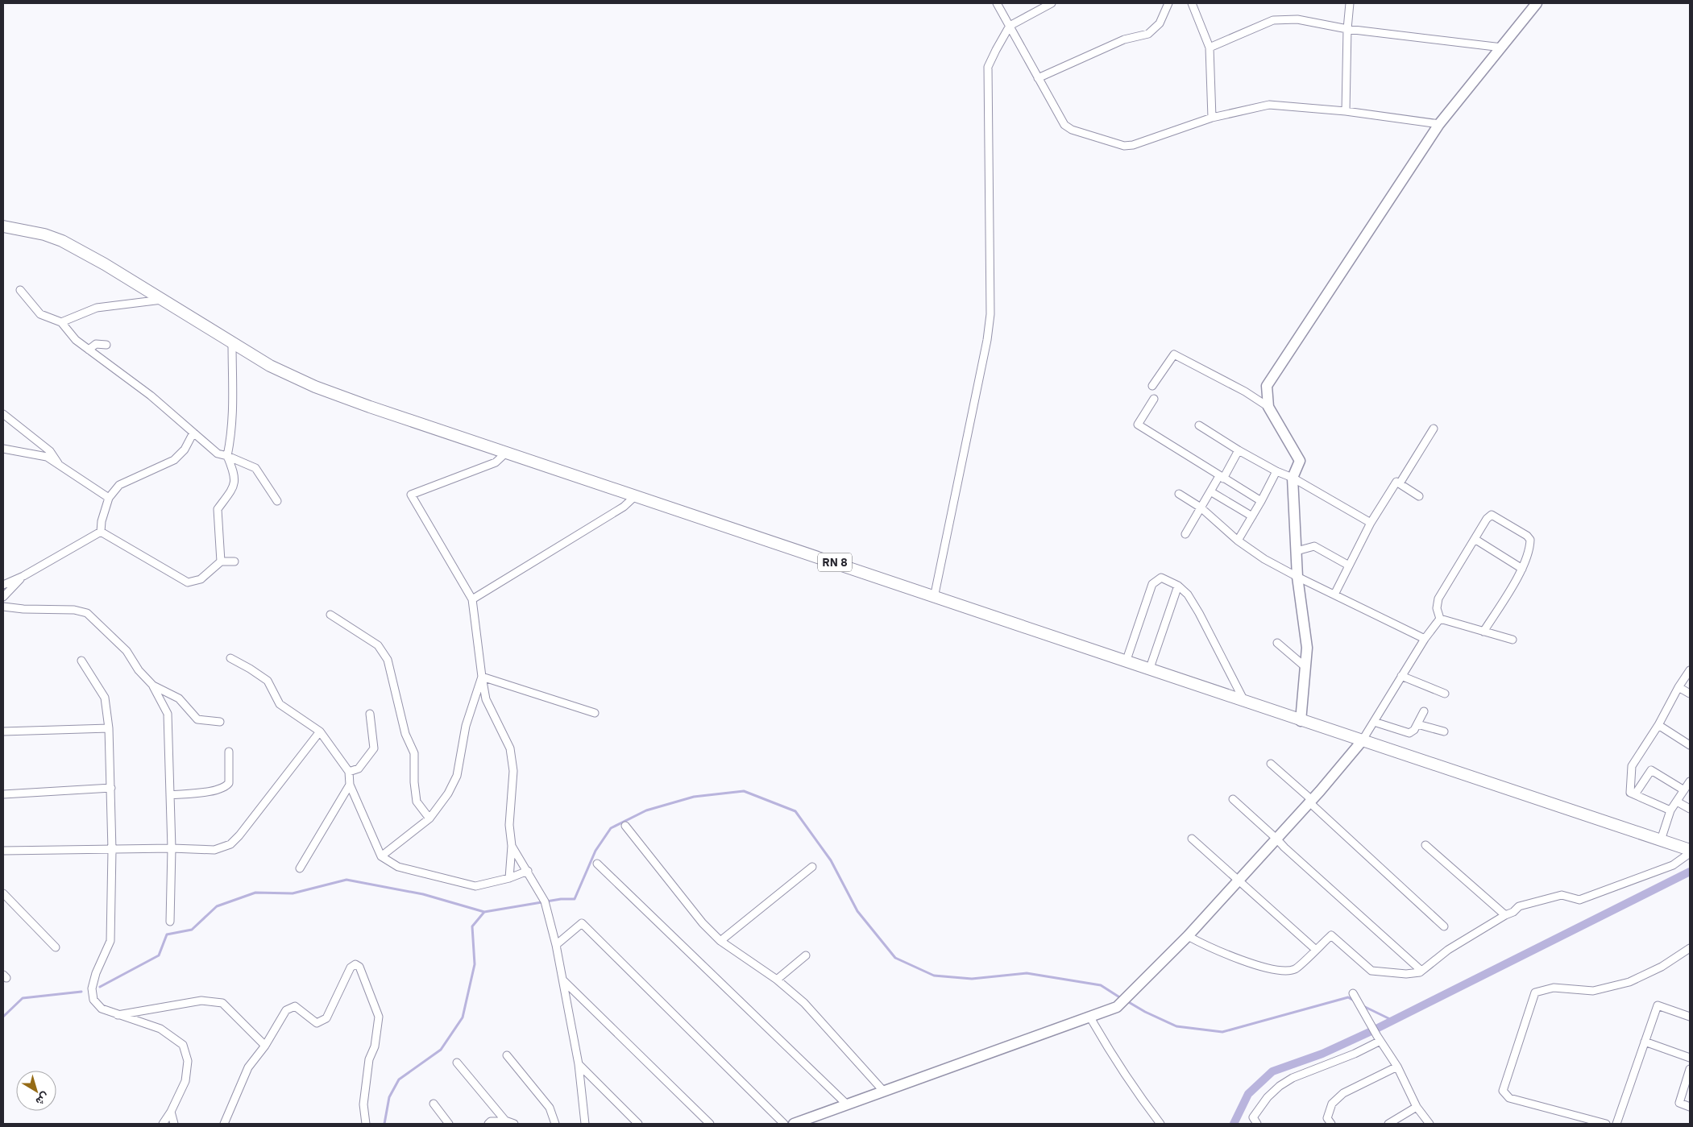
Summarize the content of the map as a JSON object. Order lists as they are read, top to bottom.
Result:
{
  "streets": {
    "main road": ["RN 8"]
  },
  "north": "bottom right"
}
